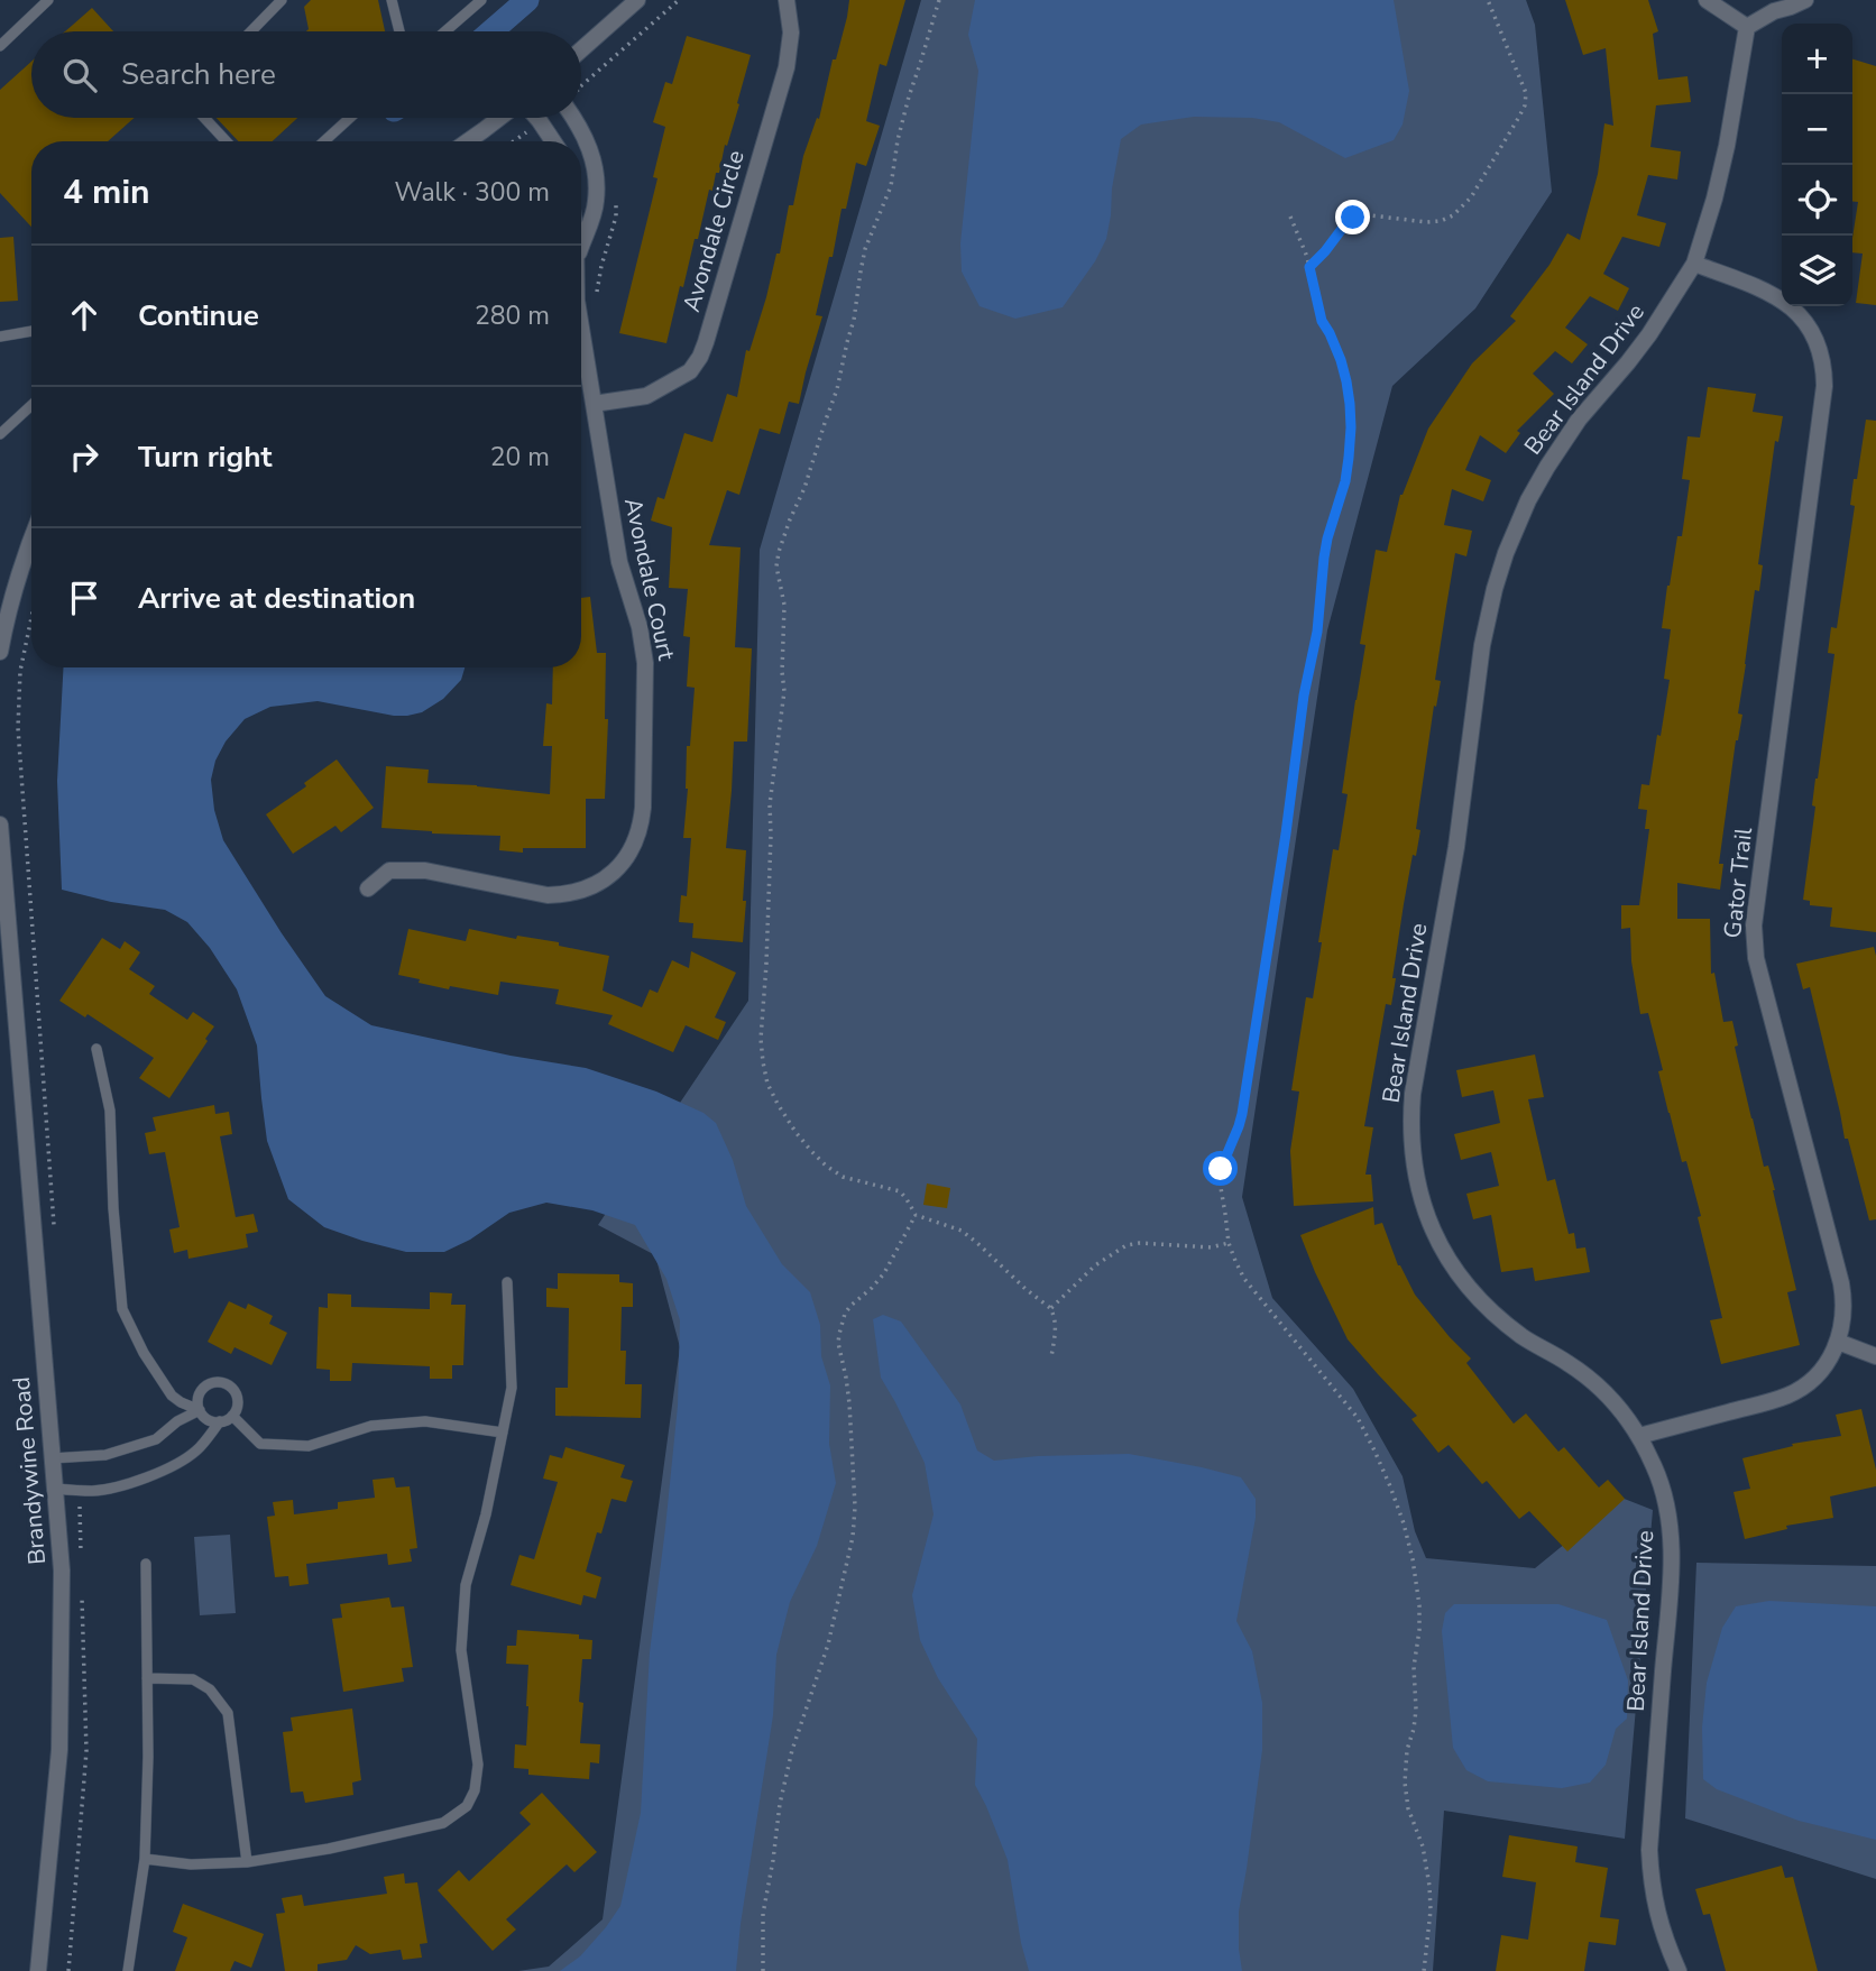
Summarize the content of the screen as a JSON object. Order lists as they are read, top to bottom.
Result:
{
  "streets": {
    "street": [
      "Avondale Circle",
      "Bear Island Drive",
      "Avondale Court",
      "Gator Trail",
      "Brandywine Road"
    ]
  },
  "crossings": [
    ["Avondale Circle", "Avondale Court"],
    ["Bear Island Drive", "Gator Trail"]
  ],
  "page": {
    "map_buttons": ["+", "−"],
    "search": "Search here",
    "heading": ["4 min", "Walk · 300 m"],
    "list": [
      ["Continue", "280 m"],
      ["Turn right", "20 m"],
      "Arrive at destination"
    ]
  }
}
